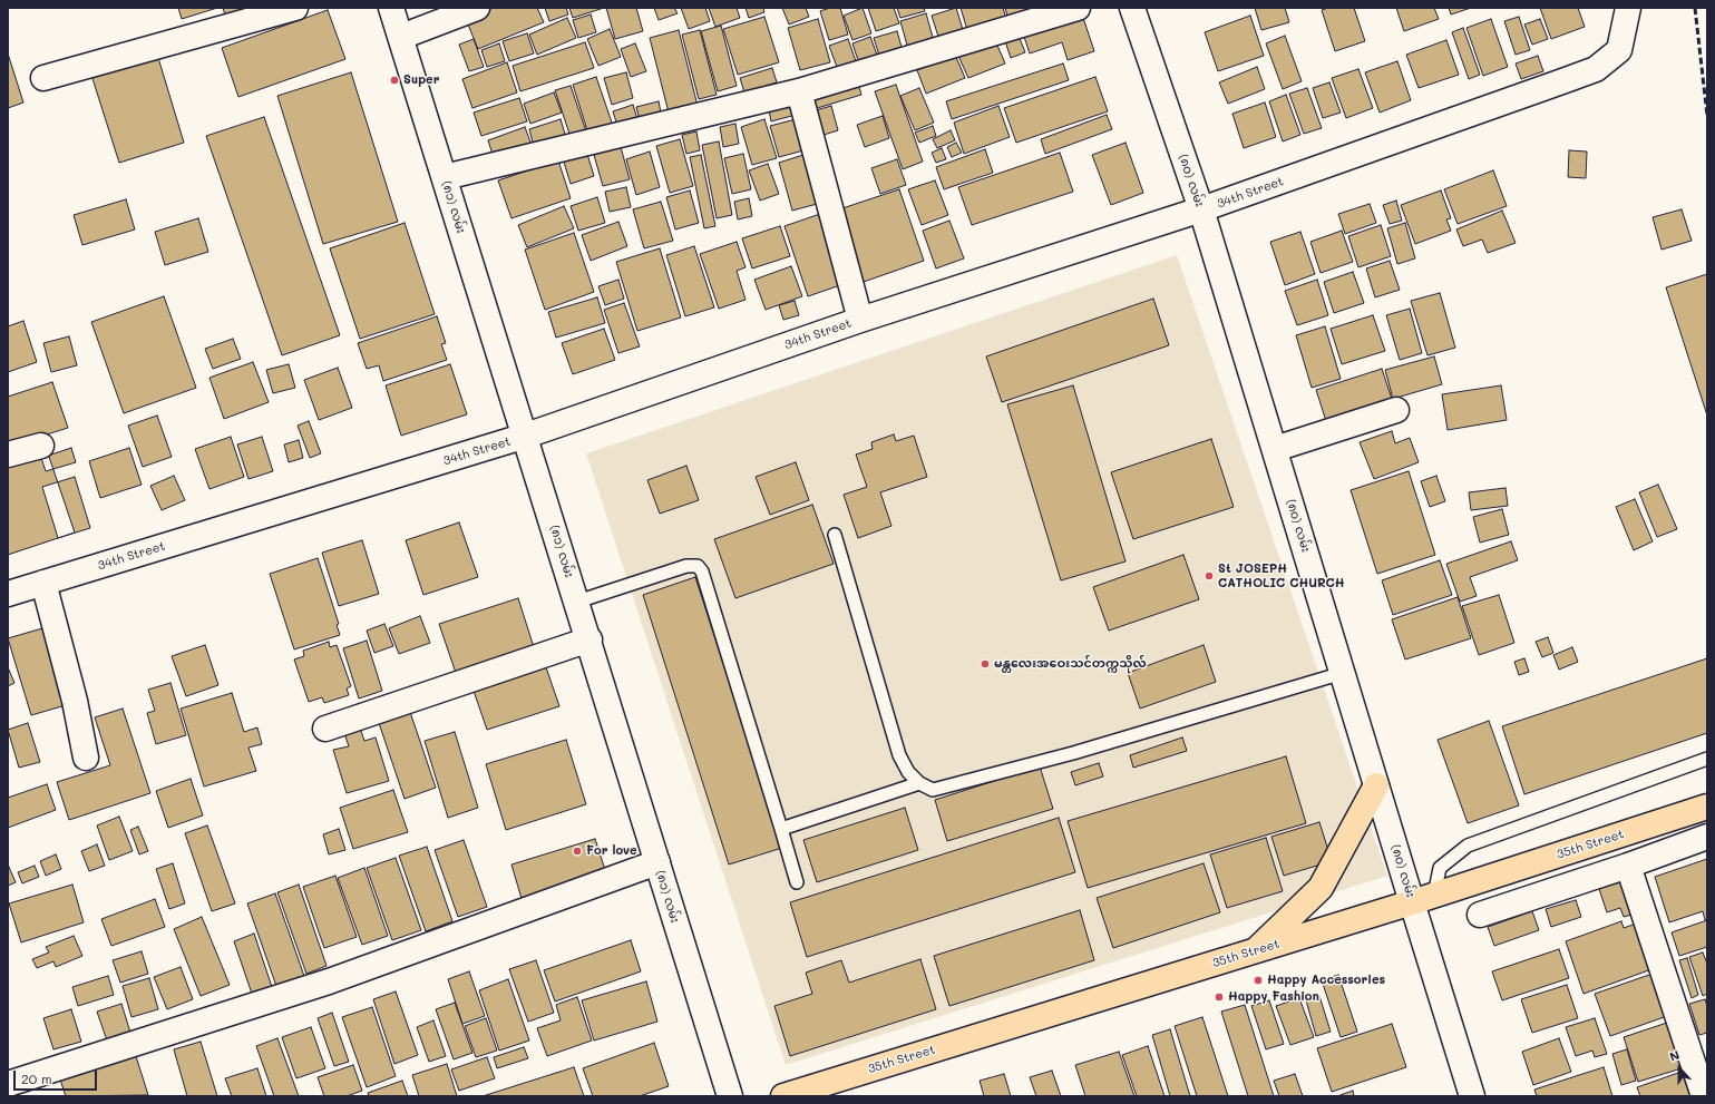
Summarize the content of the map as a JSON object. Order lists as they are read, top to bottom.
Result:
{
  "streets": {
    "main road": ["35th Street"],
    "street": ["(၈၀) လမ်း", "34th Street", "(၈၁) လမ်း"]
  },
  "crossings": [
    ["(၈၀) လမ်း", "34th Street"],
    ["(၈၀) လမ်း", "35th Street"],
    ["34th Street", "(၈၁) လမ်း"]
  ],
  "places": [
    "Super",
    "St JOSEPH CATHOLIC CHURCH",
    "မန္တလေးအဝေးသင်တက္ကသိုလ်",
    "For love",
    "Happy Accessories",
    "Happy Fashion"
  ],
  "scale_bar": "20 m",
  "north": "top"
}
